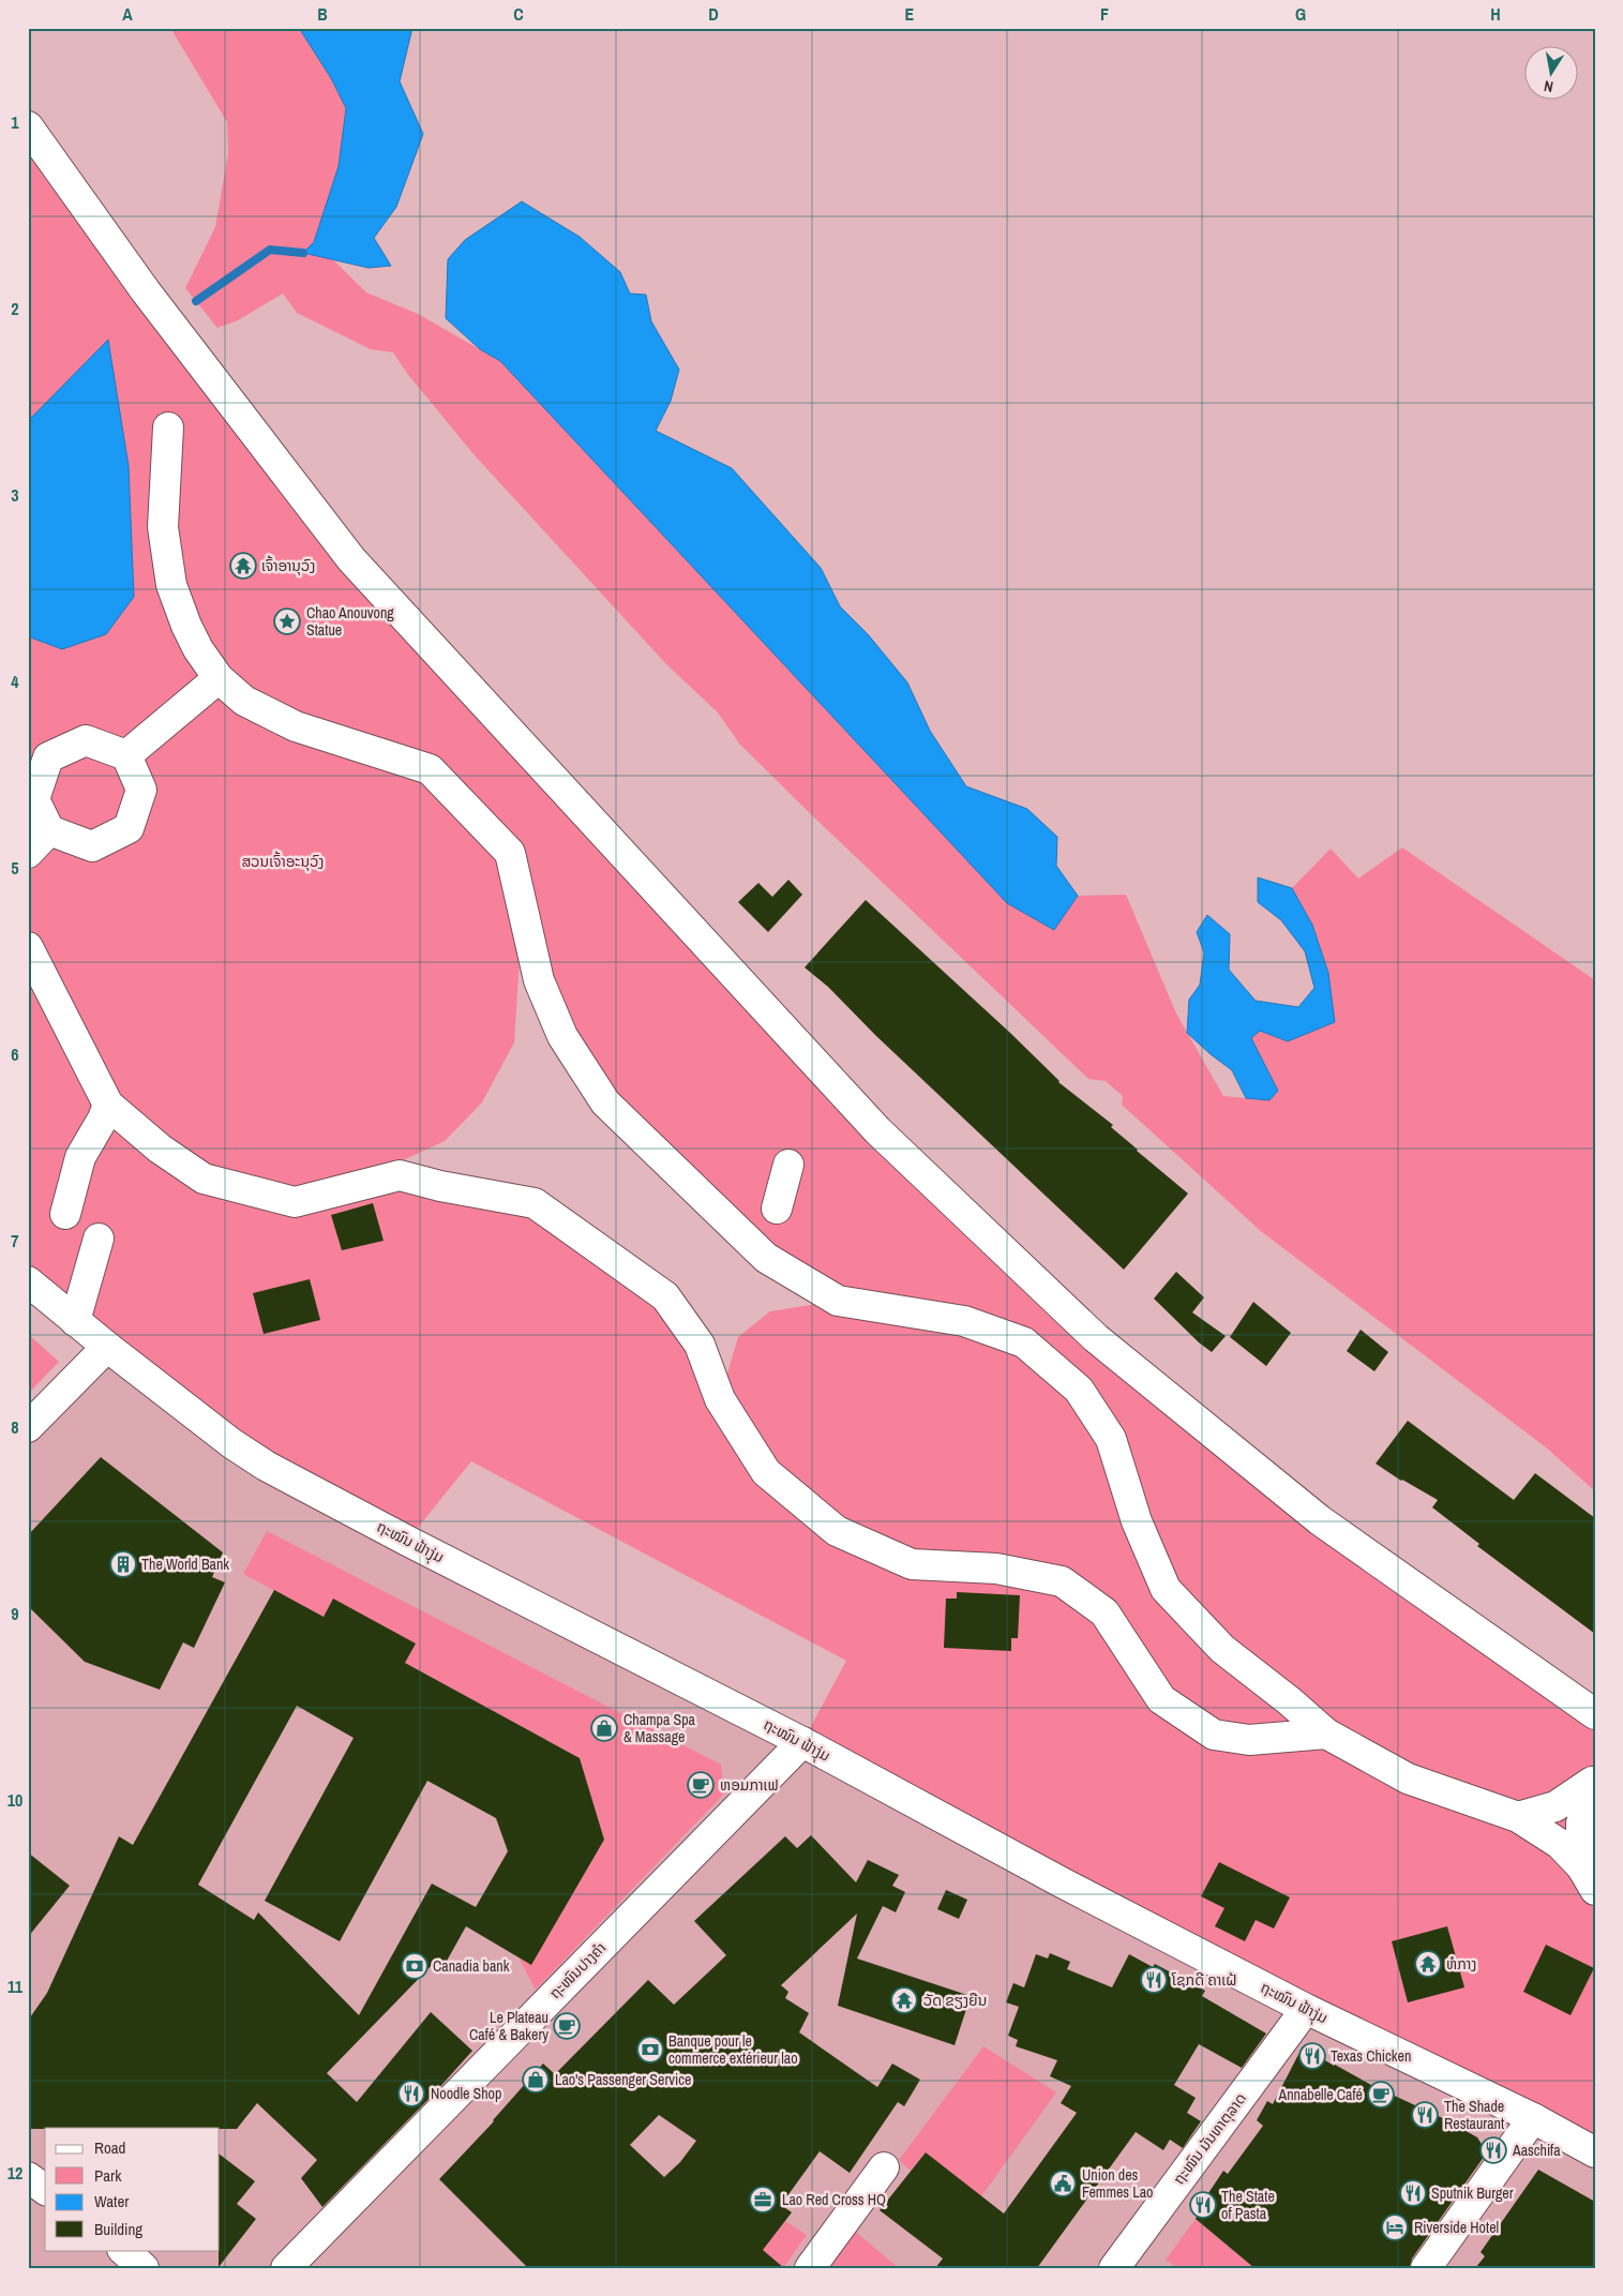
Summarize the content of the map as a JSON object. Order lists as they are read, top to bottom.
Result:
{
  "streets": {
    "main road": ["ຖະໝົນ ຟ້າງຸ່ມ", "ຖະໜົນປາງຄໍາ", "ຖະໜົນ ມັນທາຕຸລາດ"]
  },
  "crossings": [
    ["ຖະໝົນ ຟ້າງຸ່ມ", "ຖະໜົນປາງຄໍາ"],
    ["ຖະໝົນ ຟ້າງຸ່ມ", "ຖະໜົນ ມັນທາຕຸລາດ"]
  ],
  "parks": ["ສວນເຈົ້າອະນຸວົງ"],
  "places": {
    "temple": ["ເຈົ້າອານຸວົງ", "ຫໍກາງ", "ວັດ ຂຽງຍືນ"],
    "place": ["Chao Anouvong Statue"],
    "building": ["The World Bank"],
    "shop": ["Champa Spa & Massage", "Lao's Passenger Service"],
    "cafe": ["ຫອມກາເຟ", "Le Plateau Café & Bakery", "Annabelle Café"],
    "bank": ["Canadia bank", "Banque pour le commerce extérieur lao"],
    "restaurant": [
      "ໂຊກດີ ຄາເຝ້",
      "Texas Chicken",
      "Noodle Shop",
      "The Shade Restaurant",
      "Aaschifa",
      "Sputnik Burger",
      "The State of Pasta"
    ],
    "public building": ["Union des Femmes Lao"],
    "office": ["Lao Red Cross HQ"],
    "hotel": ["Riverside Hotel"]
  },
  "legend": [
    "Road",
    "Park",
    "Water",
    "Building"
  ],
  "north": "bottom",
  "grid": {
    "columns": [
      "A",
      "B",
      "C",
      "D",
      "E",
      "F",
      "G",
      "H"
    ],
    "rows": [
      "1",
      "2",
      "3",
      "4",
      "5",
      "6",
      "7",
      "8",
      "9",
      "10",
      "11",
      "12"
    ]
  }
}
